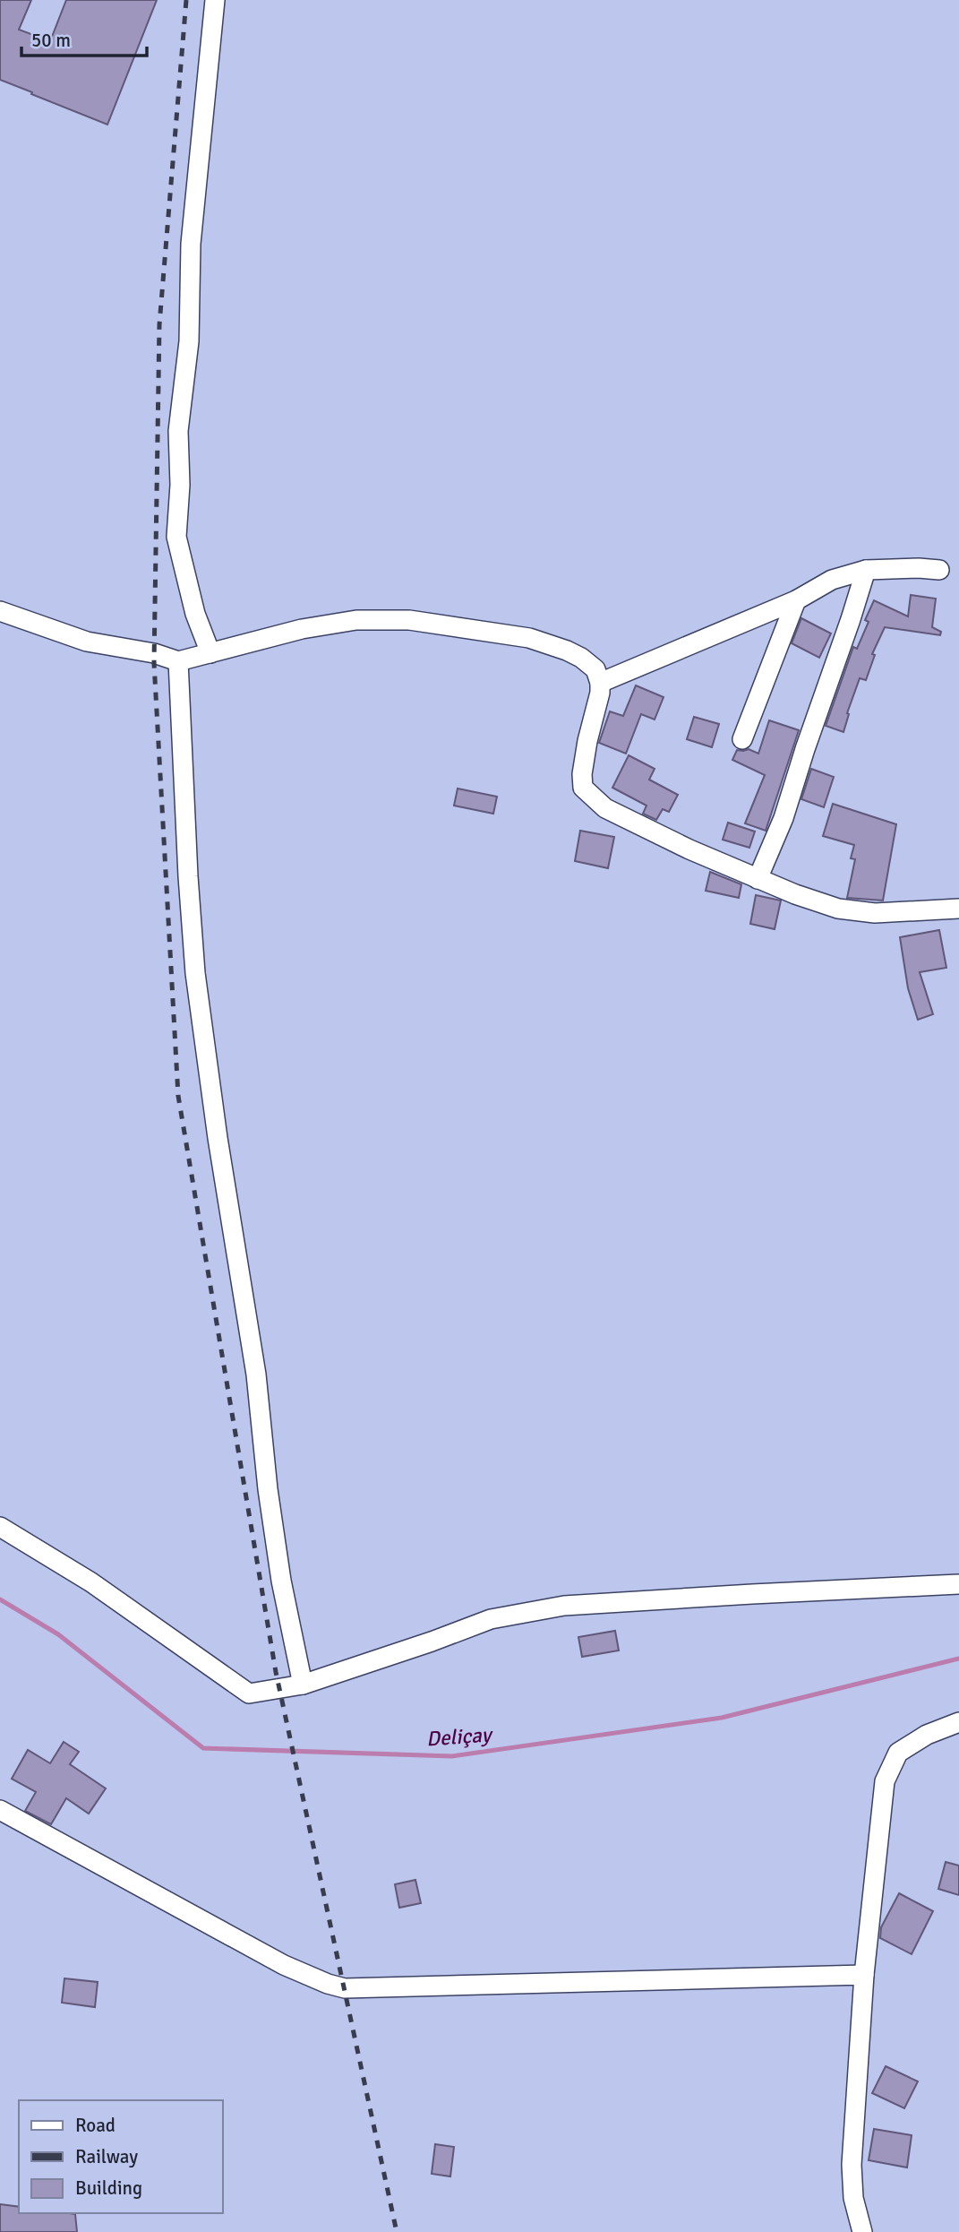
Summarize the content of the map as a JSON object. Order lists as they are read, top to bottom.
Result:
{
  "water": ["Deliçay"],
  "legend": ["Road", "Railway", "Building"],
  "scale_bar": "50 m"
}
